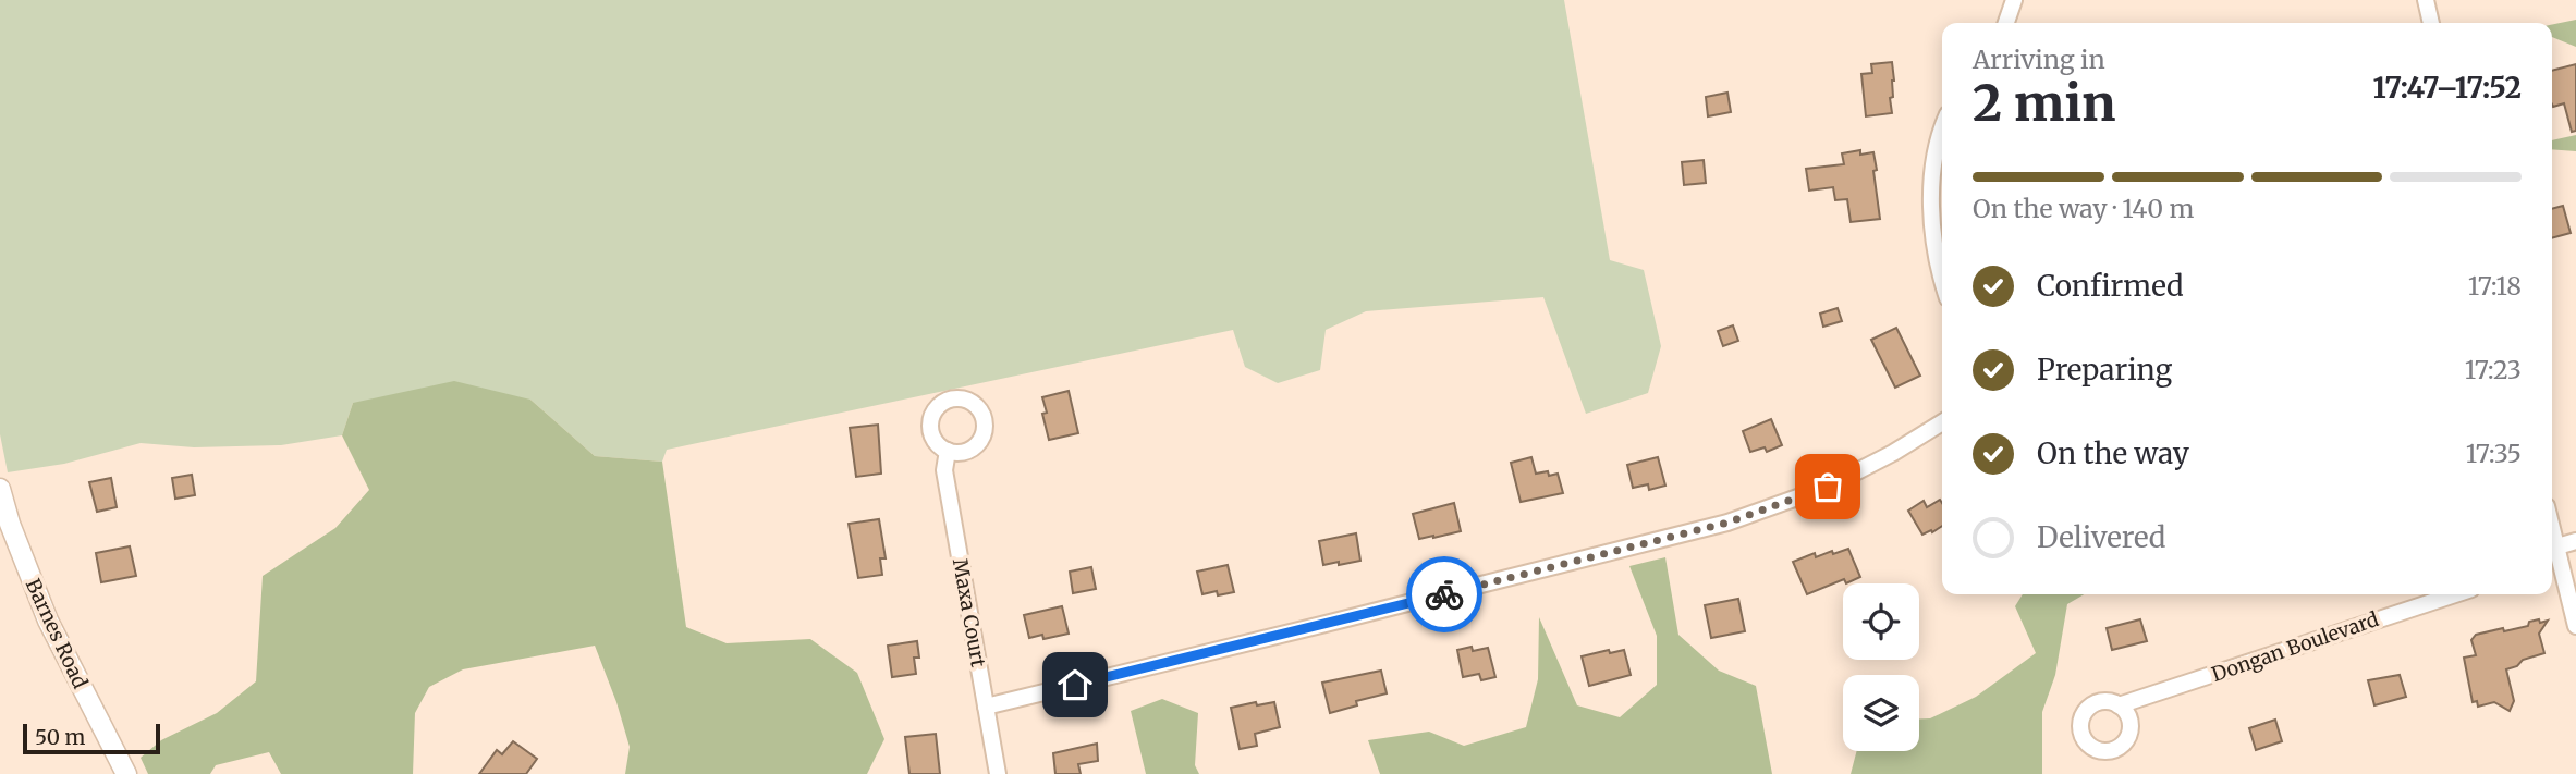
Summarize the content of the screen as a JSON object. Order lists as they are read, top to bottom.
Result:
{
  "streets": {
    "street": ["Maxa Court", "Barnes Road", "Dongan Boulevard"]
  },
  "scale_bar": "50 m",
  "page": {
    "heading": ["2 min", "Arriving in", "17:47–17:52"],
    "bar": "On the way · 140 m",
    "list": [
      ["Confirmed", "17:18"],
      ["Preparing", "17:23"],
      ["On the way", "17:35"],
      "Delivered"
    ],
    "scale": "50 m"
  }
}
